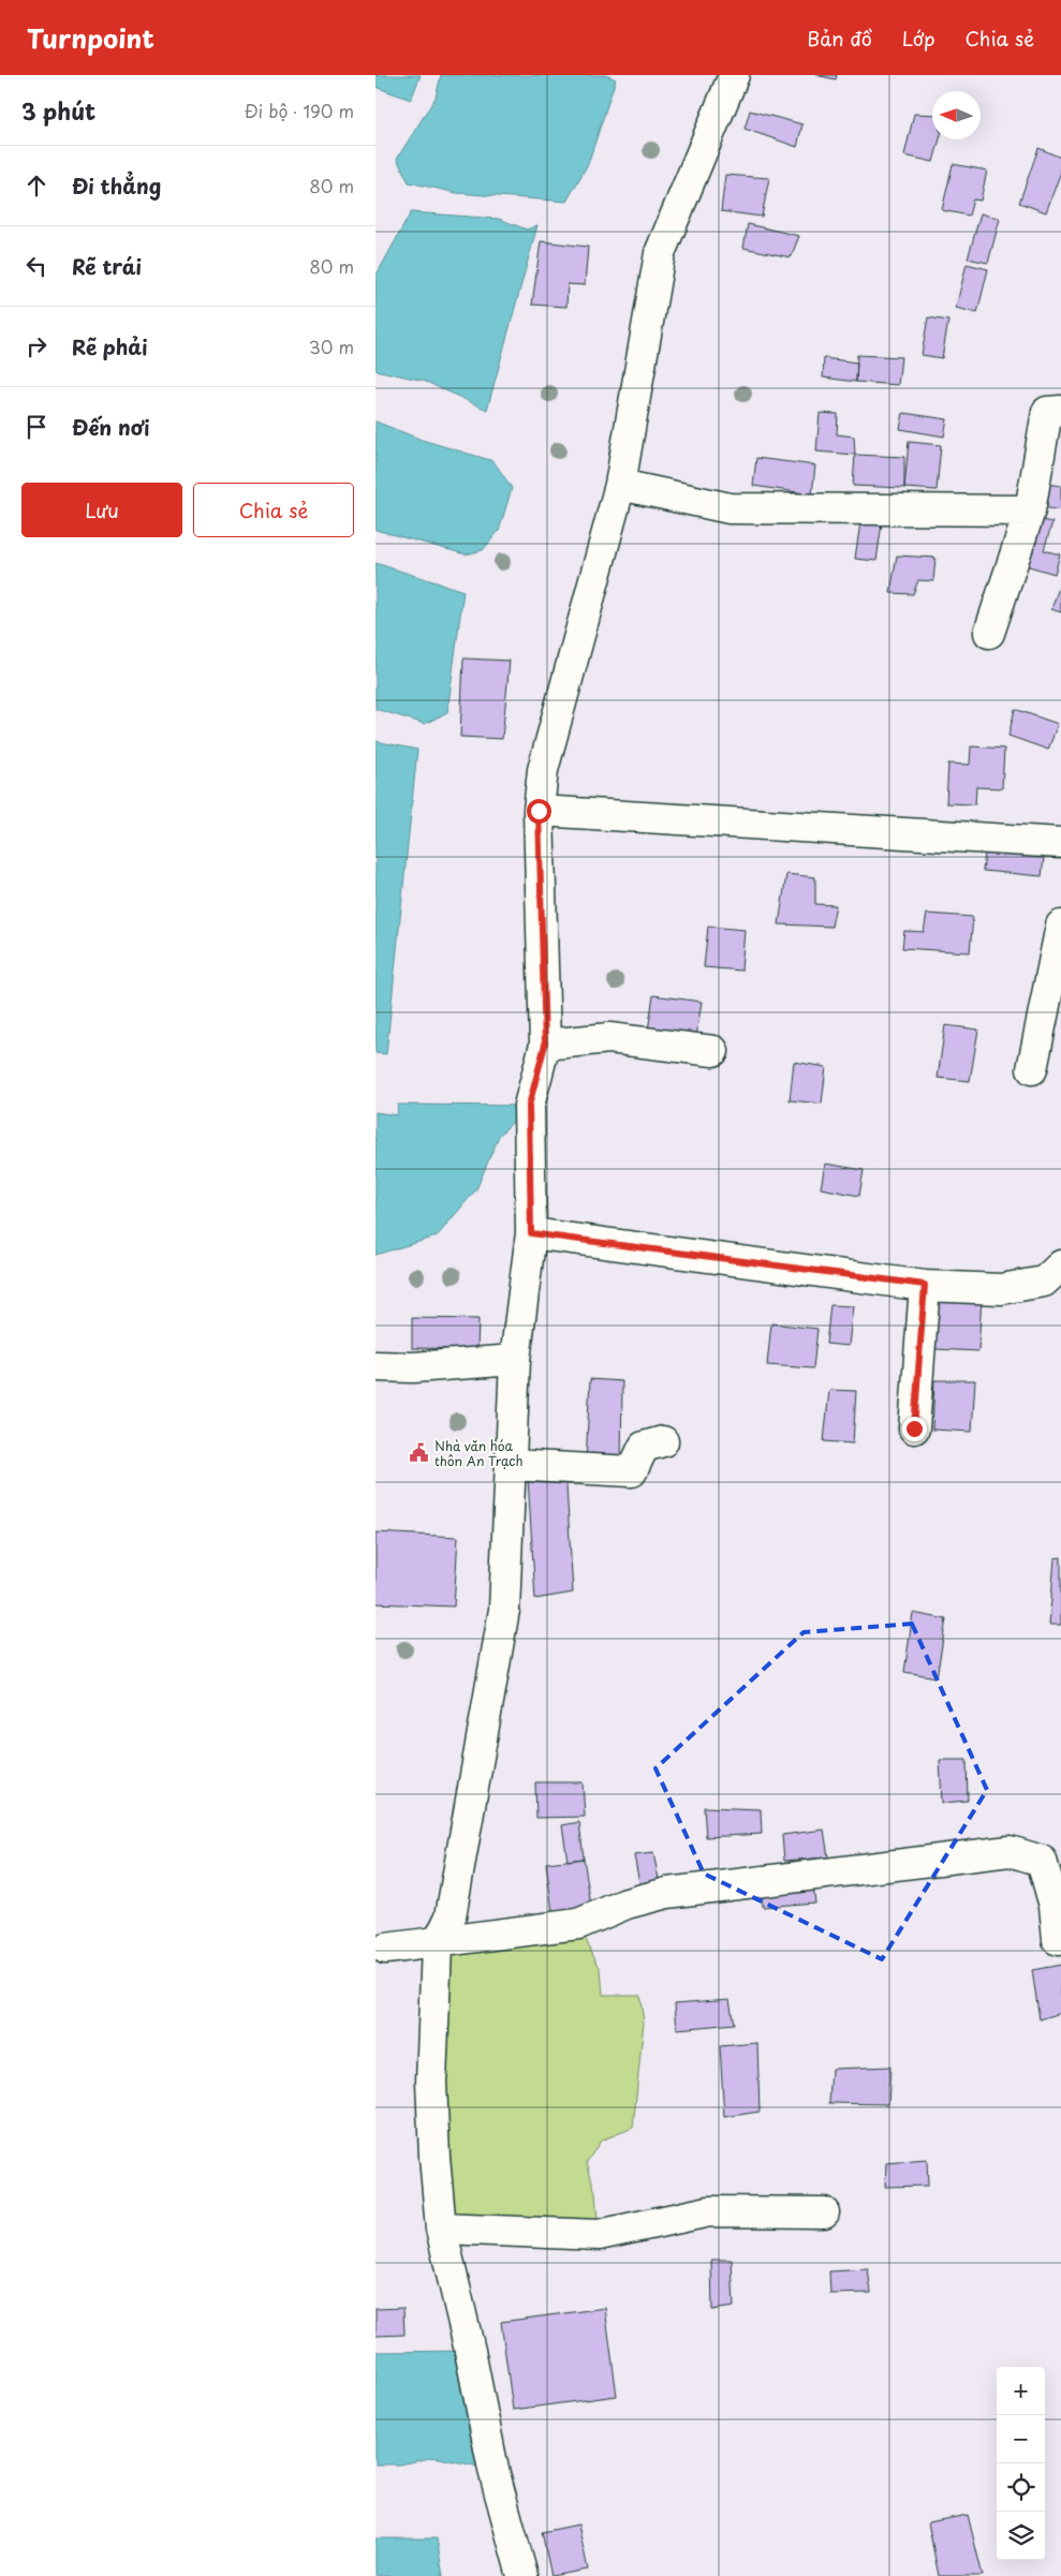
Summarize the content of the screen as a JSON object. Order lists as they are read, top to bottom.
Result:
{
  "places": {
    "public building": ["Nhà văn hóa thôn An Trạch"]
  },
  "north": "left",
  "page": {
    "header": "Turnpoint",
    "nav": ["Bản đồ", "Lớp", "Chia sẻ"],
    "heading": ["3 phút", "Đi bộ · 190 m"],
    "list": [
      ["Đi thẳng", "80 m"],
      ["Rẽ trái", "80 m"],
      ["Rẽ phải", "30 m"],
      "Đến nơi"
    ],
    "buttons": ["Lưu", "Chia sẻ"],
    "map_buttons": ["+", "−"]
  }
}
